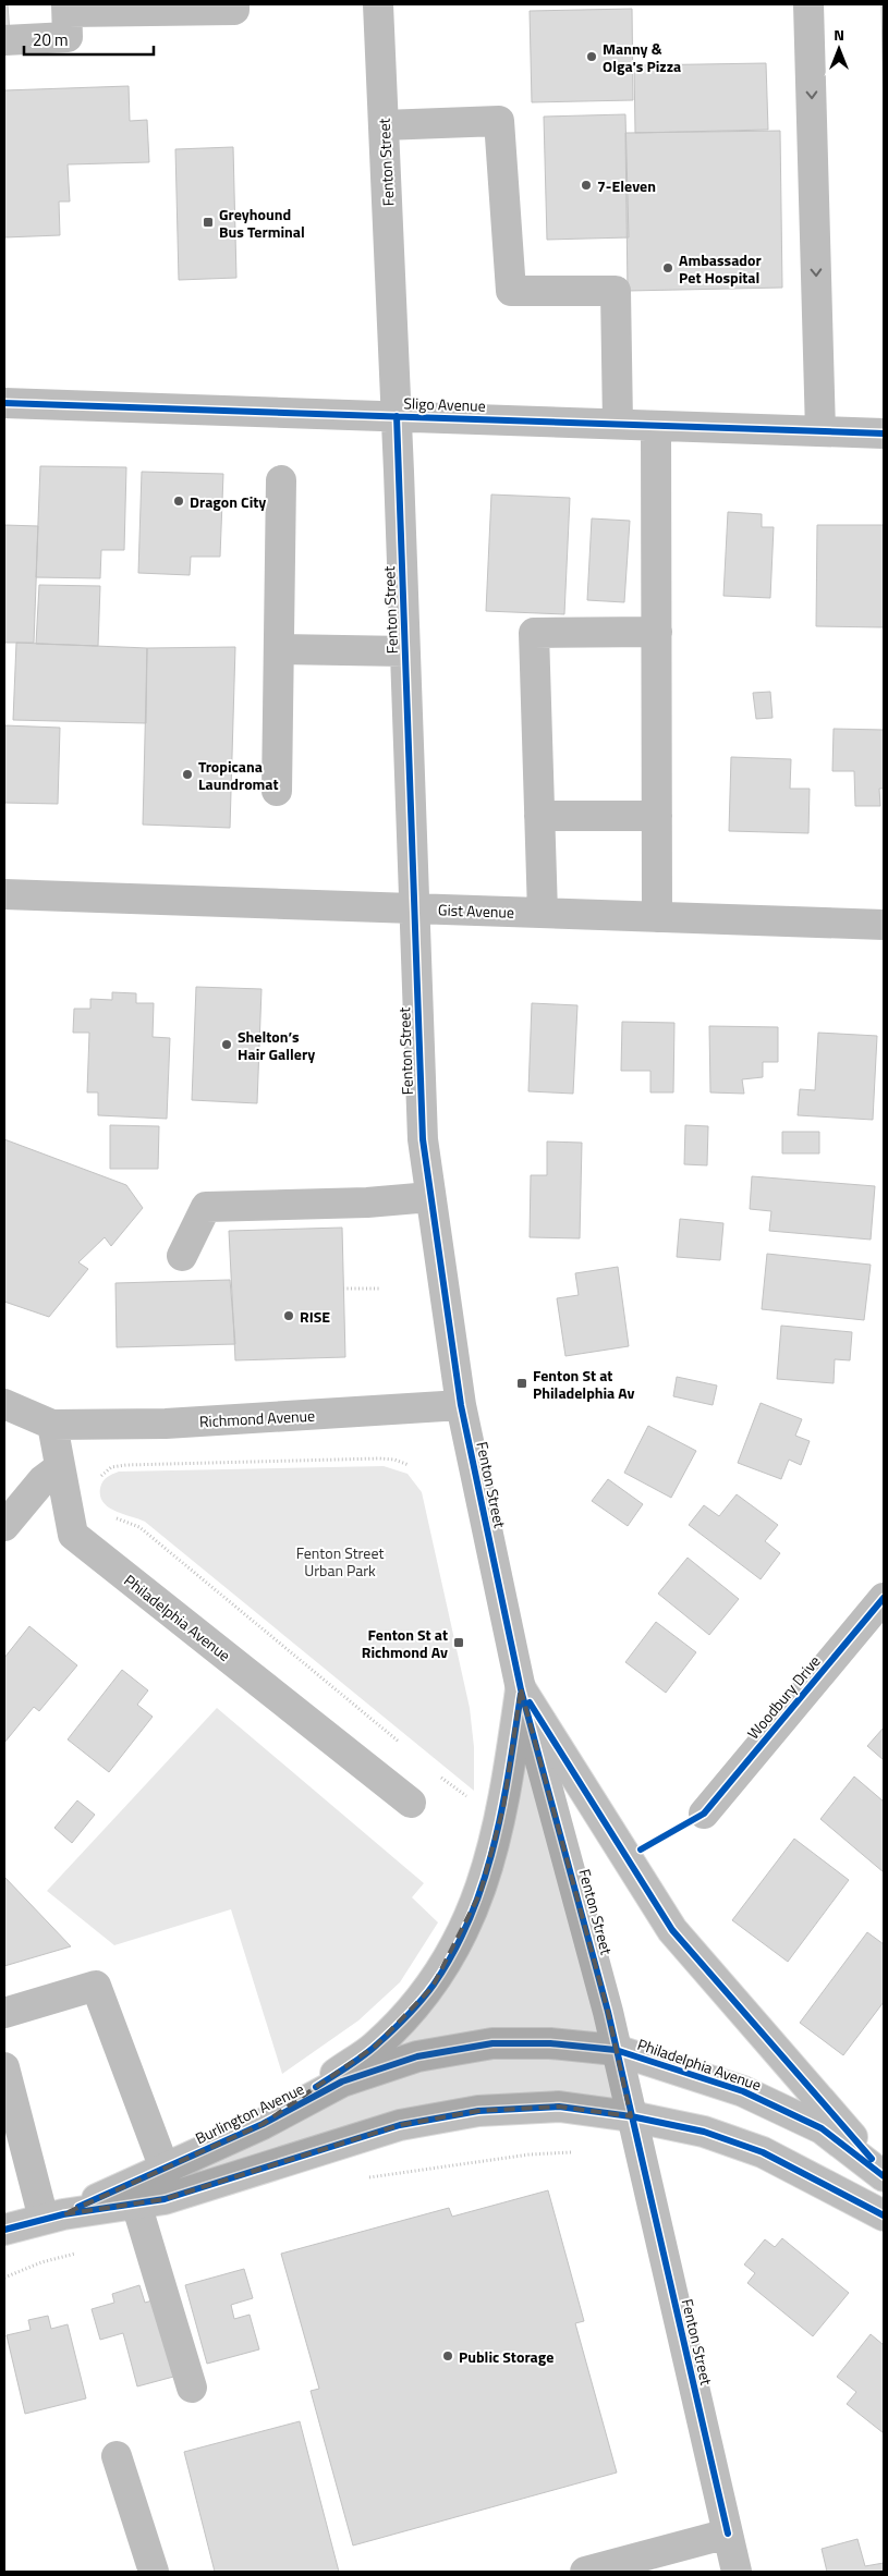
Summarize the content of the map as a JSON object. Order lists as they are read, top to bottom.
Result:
{
  "streets": {
    "street": [
      "Fenton Street",
      "Sligo Avenue",
      "Gist Avenue",
      "Richmond Avenue",
      "Philadelphia Avenue",
      "Woodbury Drive",
      "Burlington Avenue"
    ]
  },
  "crossings": [
    ["Fenton Street", "Sligo Avenue"],
    ["Fenton Street", "Gist Avenue"],
    ["Fenton Street", "Richmond Avenue"],
    ["Fenton Street", "Philadelphia Avenue"],
    ["Fenton Street", "Burlington Avenue"],
    ["Richmond Avenue", "Philadelphia Avenue"],
    ["Philadelphia Avenue", "Burlington Avenue"]
  ],
  "parks": ["Fenton Street Urban Park"],
  "places": {
    "other": [
      "Manny & Olga's Pizza",
      "7-Eleven",
      "Ambassador Pet Hospital",
      "Dragon City",
      "Tropicana Laundromat",
      "Shelton’s Hair Gallery",
      "RISE",
      "Public Storage"
    ],
    "transit": ["Greyhound Bus Terminal", "Fenton St at Philadelphia Av", "Fenton St at Richmond Av"]
  },
  "scale_bar": "20 m",
  "north": "top"
}
